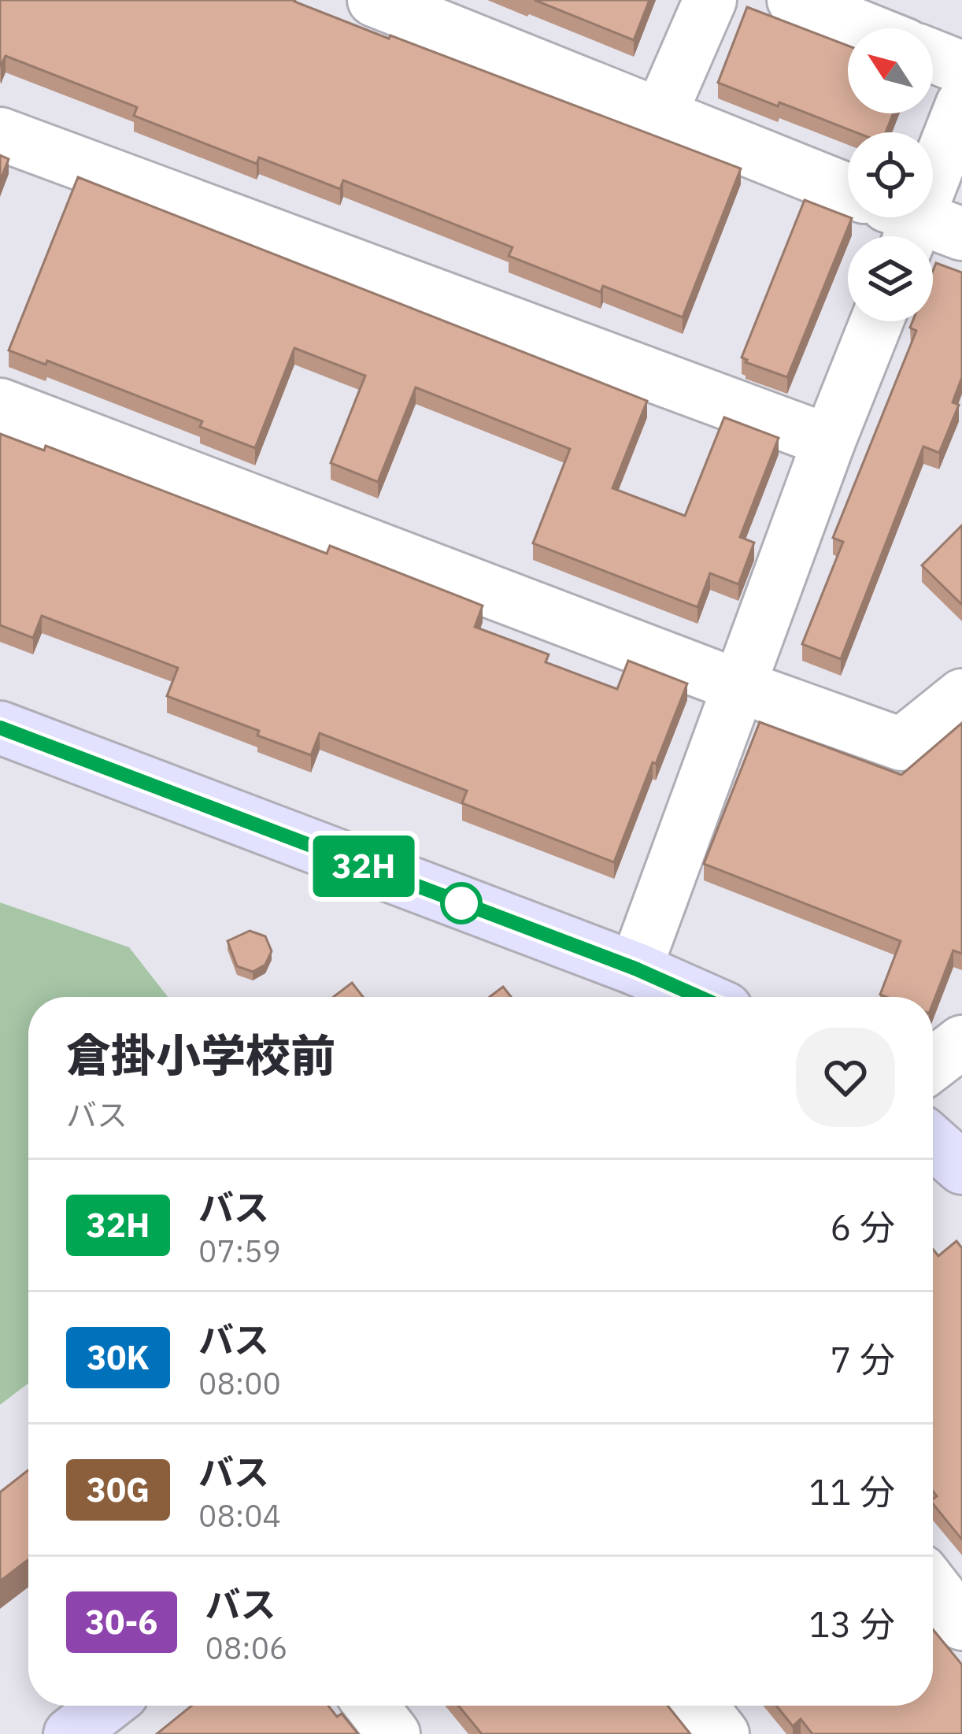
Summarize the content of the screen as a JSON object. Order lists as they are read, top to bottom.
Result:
{
  "lines": ["bus line 32H"],
  "north": "top left",
  "page": {
    "on_map": "32H",
    "heading": ["倉掛小学校前", "バス"],
    "list": [
      {
        "mark": "32H",
        "name": "バス",
        "note": "07:59",
        "value": "6 分"
      },
      {
        "mark": "30K",
        "name": "バス",
        "note": "08:00",
        "value": "7 分"
      },
      {
        "mark": "30G",
        "name": "バス",
        "note": "08:04",
        "value": "11 分"
      },
      {
        "mark": "30-6",
        "name": "バス",
        "note": "08:06",
        "value": "13 分"
      }
    ]
  }
}
